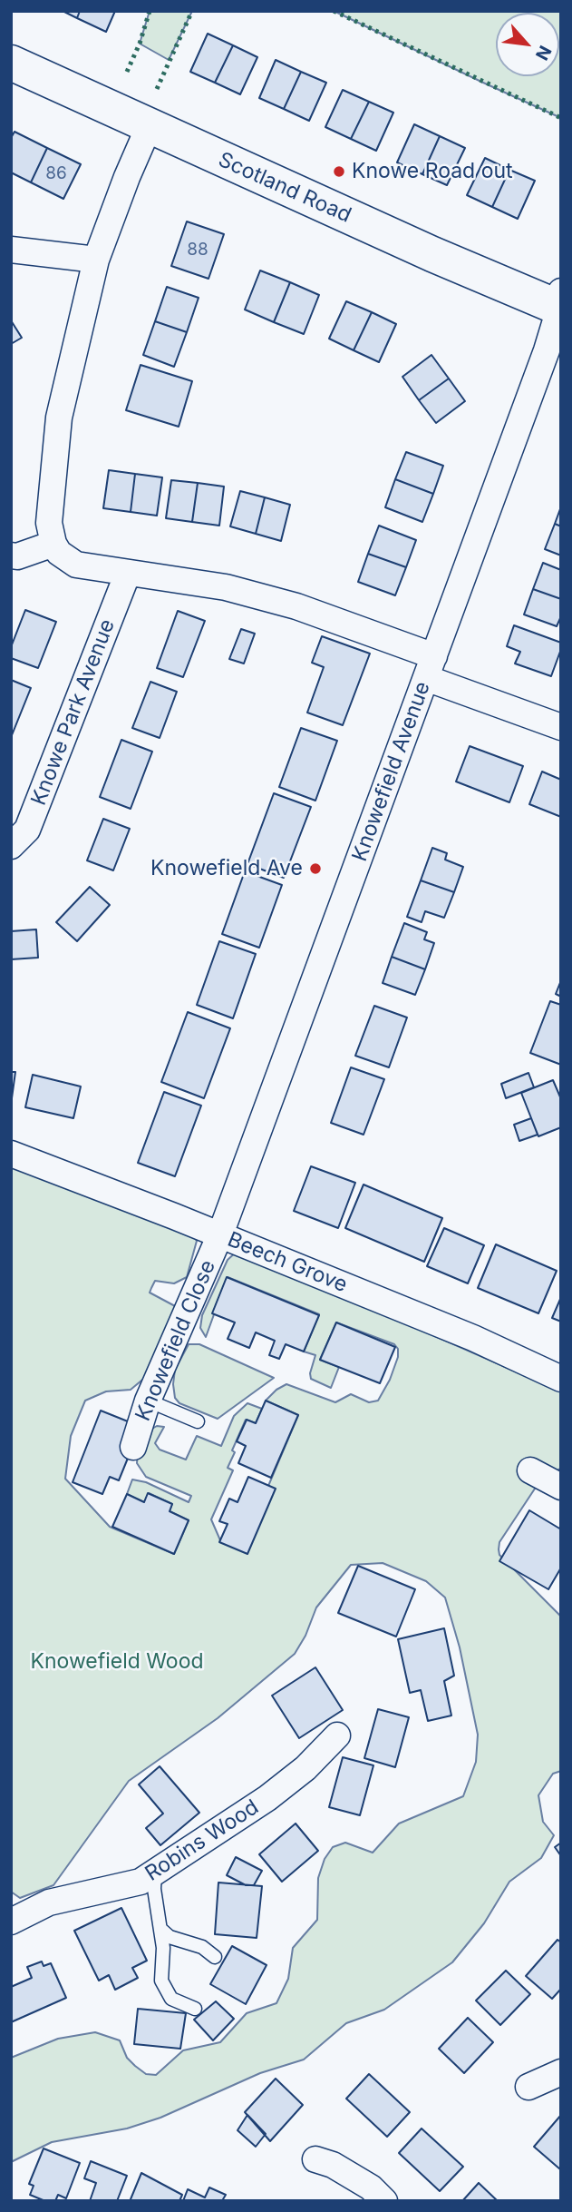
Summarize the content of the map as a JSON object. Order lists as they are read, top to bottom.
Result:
{
  "streets": {
    "main road": ["Scotland Road"],
    "street": [
      "Knowe Park Avenue",
      "Knowefield Avenue",
      "Beech Grove",
      "Knowefield Close",
      "Robins Wood"
    ]
  },
  "crossings": [
    ["Scotland Road", "Knowefield Avenue"],
    ["Knowefield Avenue", "Beech Grove"],
    ["Knowefield Avenue", "Knowefield Close"],
    ["Beech Grove", "Knowefield Close"]
  ],
  "parks": ["Knowefield Wood"],
  "places": ["Knowe Road out", "Knowefield Ave"],
  "house_numbers": ["86", "88"],
  "north": "bottom right"
}
